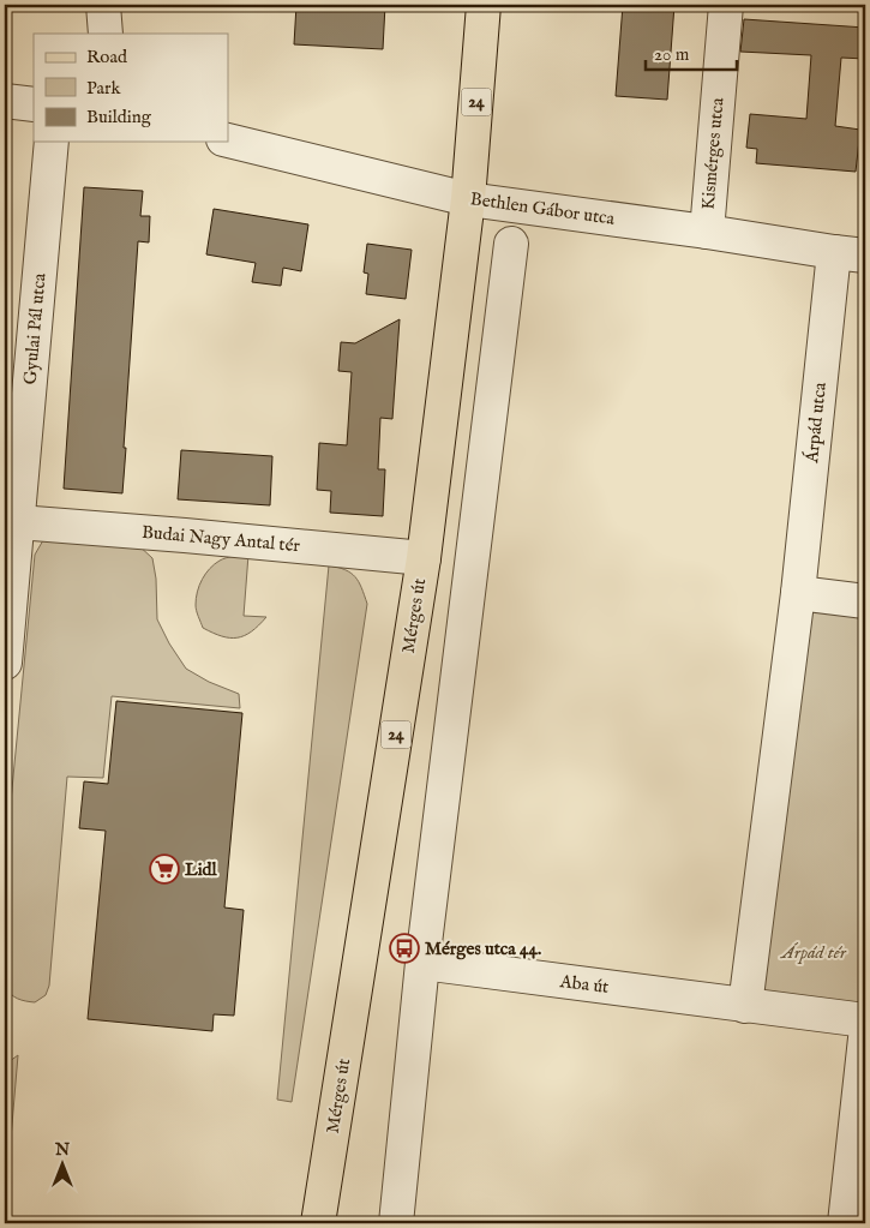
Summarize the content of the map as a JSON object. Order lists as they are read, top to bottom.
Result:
{
  "streets": {
    "main road": ["24", "Mérges út"],
    "street": [
      "Kismérges utca",
      "Bethlen Gábor utca",
      "Gyulai Pál utca",
      "Árpád utca",
      "Budai Nagy Antal tér",
      "Aba út"
    ]
  },
  "crossings": [
    ["Kismérges utca", "Bethlen Gábor utca"],
    ["Bethlen Gábor utca", "Árpád utca"],
    ["Bethlen Gábor utca", "Mérges út"],
    ["Gyulai Pál utca", "Budai Nagy Antal tér"],
    ["Budai Nagy Antal tér", "Mérges út"]
  ],
  "parks": ["Árpád tér"],
  "places": {
    "supermarket": ["Lidl"],
    "bus stop": ["Mérges utca 44."]
  },
  "legend": ["Road", "Park", "Building"],
  "scale_bar": "20 m",
  "north": "top"
}
